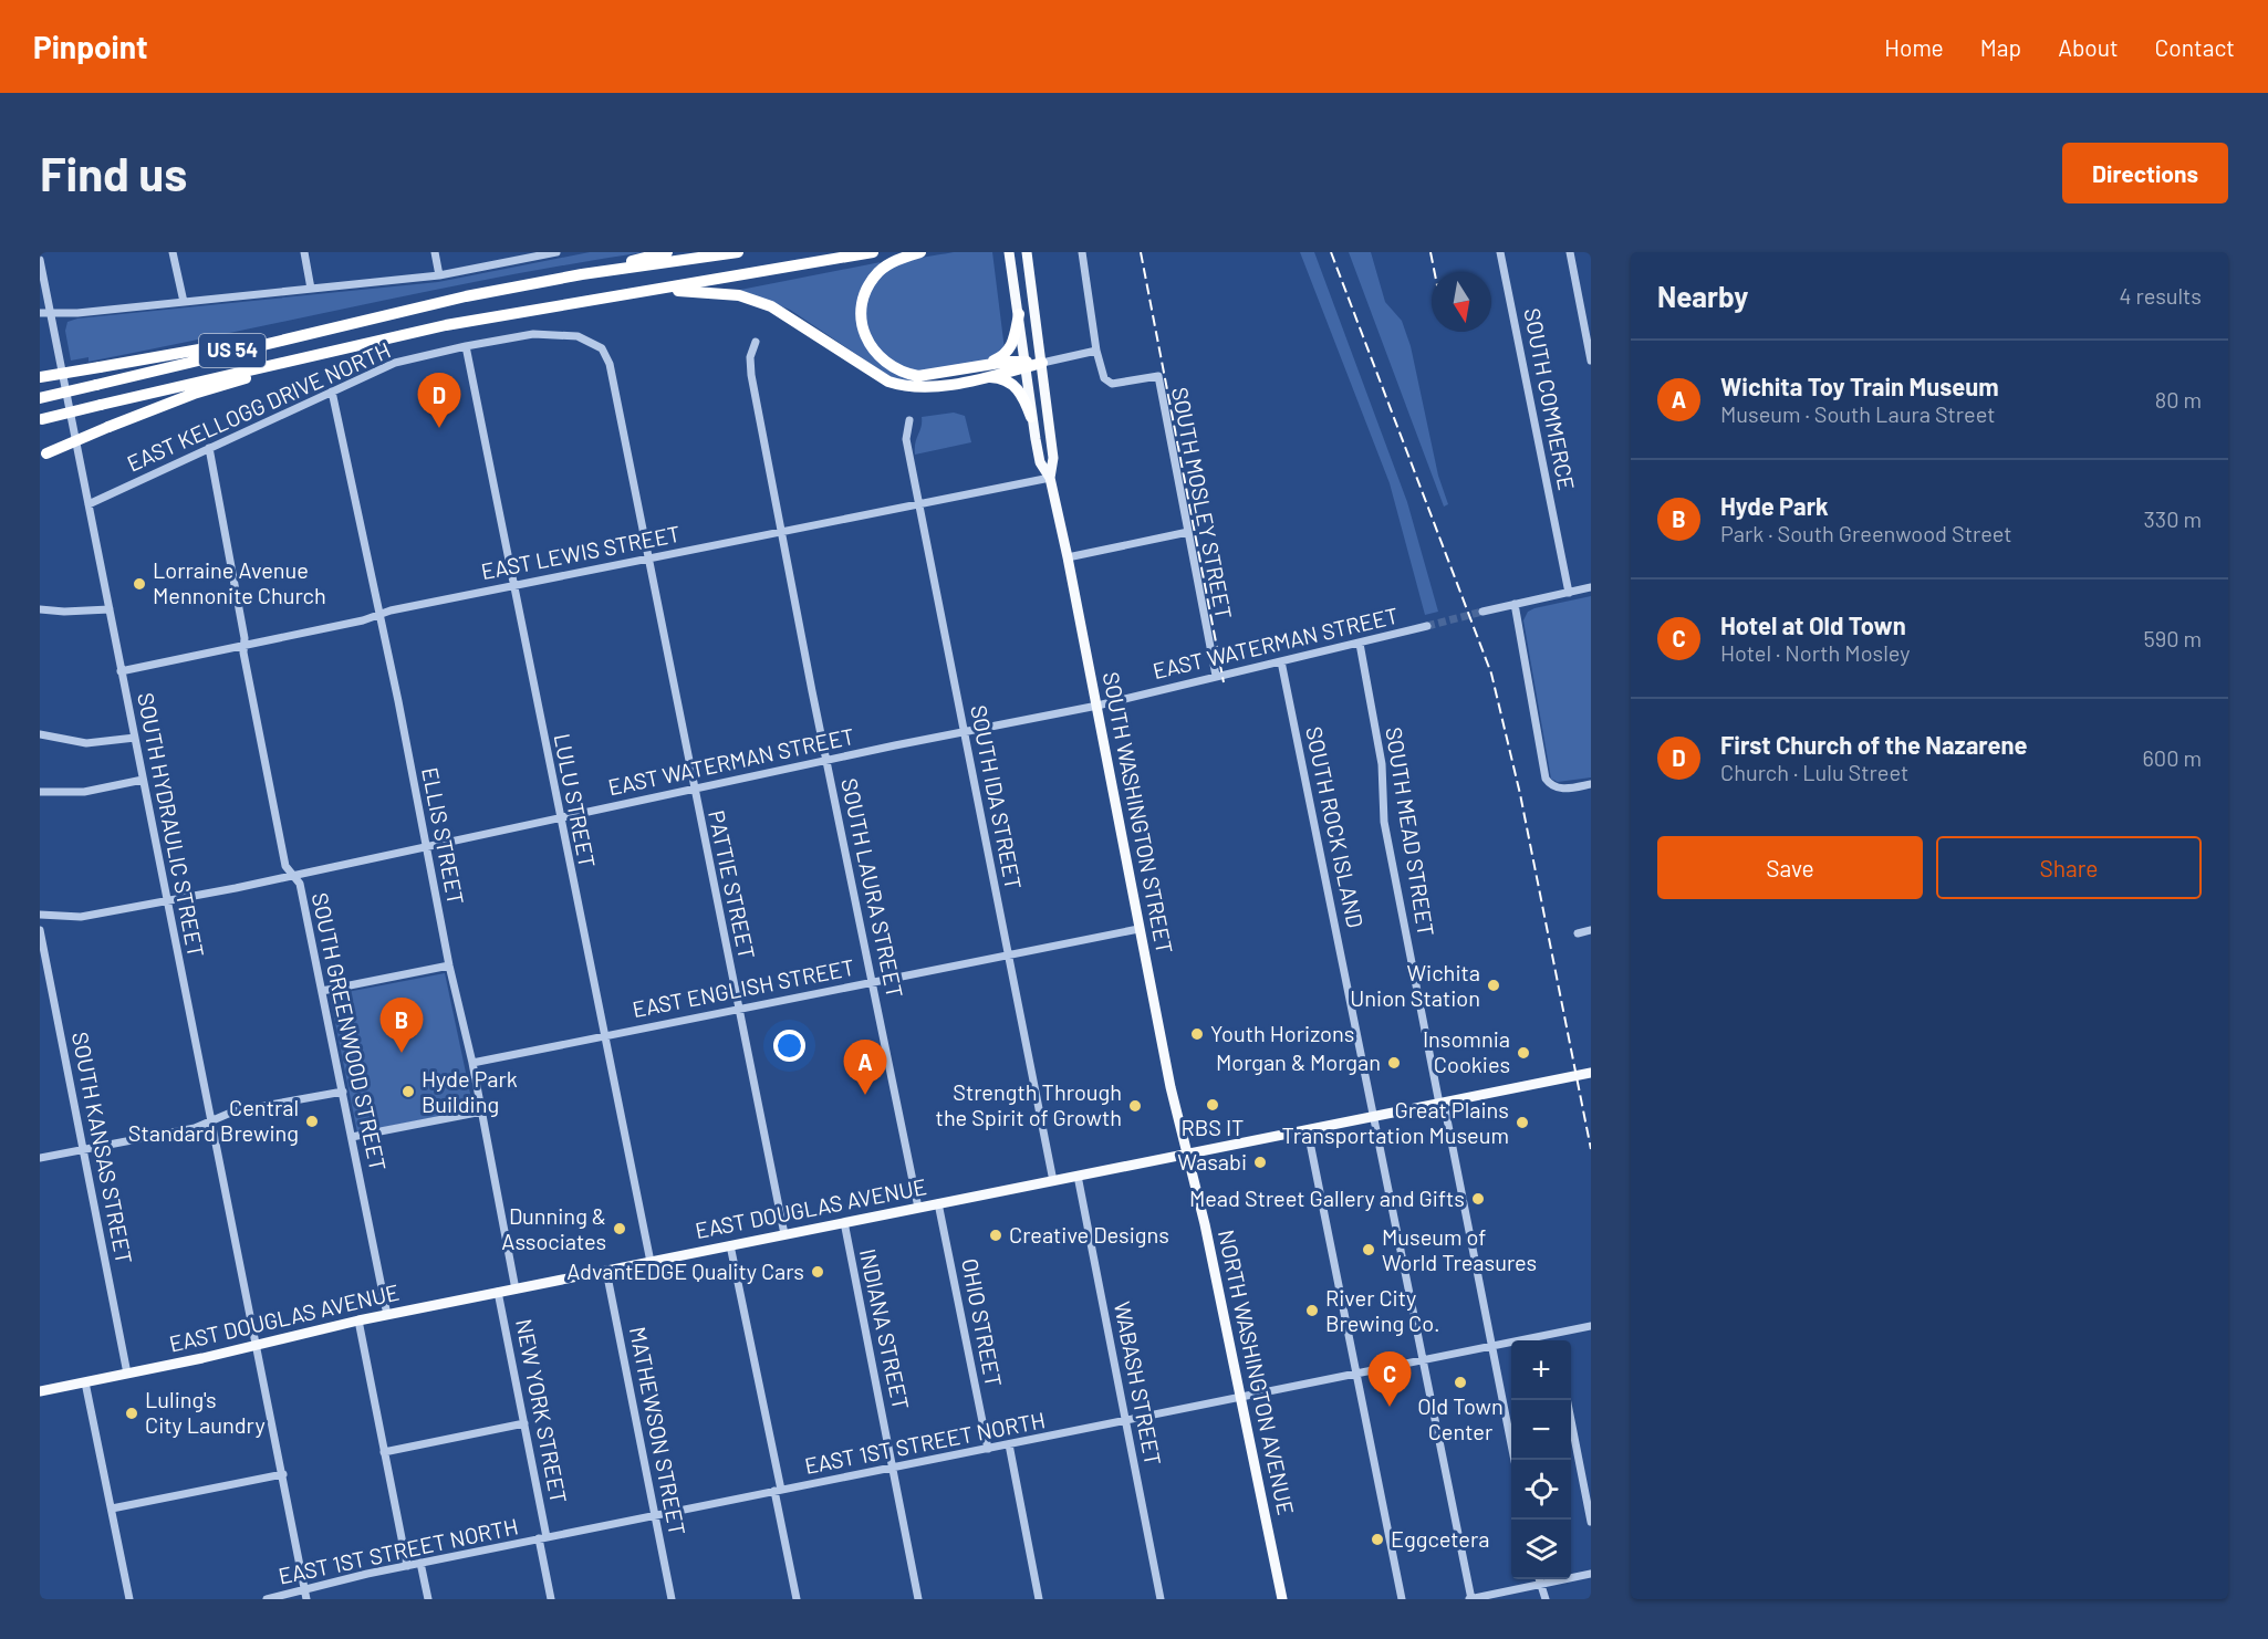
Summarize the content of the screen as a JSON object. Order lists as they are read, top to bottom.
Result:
{
  "streets": {
    "highway": ["US 54"],
    "main road": ["SOUTH WASHINGTON STREET", "EAST DOUGLAS AVENUE", "NORTH WASHINGTON AVENUE"],
    "street": [
      "SOUTH COMMERCE",
      "EAST KELLOGG DRIVE NORTH",
      "SOUTH MOSLEY STREET",
      "EAST LEWIS STREET",
      "EAST WATERMAN STREET",
      "SOUTH IDA STREET",
      "LULU STREET",
      "SOUTH HYDRAULIC STREET",
      "SOUTH ROCK ISLAND",
      "SOUTH MEAD STREET",
      "ELLIS STREET",
      "PATTIE STREET",
      "SOUTH LAURA STREET",
      "EAST ENGLISH STREET",
      "SOUTH GREENWOOD STREET",
      "SOUTH KANSAS STREET",
      "OHIO STREET",
      "INDIANA STREET",
      "WABASH STREET",
      "NEW YORK STREET",
      "MATHEWSON STREET",
      "EAST 1ST STREET NORTH"
    ]
  },
  "crossings": [
    ["EAST KELLOGG DRIVE NORTH", "LULU STREET"],
    ["EAST KELLOGG DRIVE NORTH", "SOUTH HYDRAULIC STREET"],
    ["EAST KELLOGG DRIVE NORTH", "ELLIS STREET"],
    ["EAST KELLOGG DRIVE NORTH", "PATTIE STREET"],
    ["EAST KELLOGG DRIVE NORTH", "SOUTH GREENWOOD STREET"],
    ["SOUTH MOSLEY STREET", "EAST WATERMAN STREET"],
    ["EAST LEWIS STREET", "SOUTH IDA STREET"],
    ["EAST LEWIS STREET", "LULU STREET"],
    ["EAST LEWIS STREET", "SOUTH WASHINGTON STREET"],
    ["EAST LEWIS STREET", "SOUTH HYDRAULIC STREET"],
    ["EAST LEWIS STREET", "ELLIS STREET"],
    ["EAST LEWIS STREET", "PATTIE STREET"],
    ["EAST LEWIS STREET", "SOUTH LAURA STREET"],
    ["EAST LEWIS STREET", "SOUTH GREENWOOD STREET"],
    ["EAST WATERMAN STREET", "SOUTH IDA STREET"],
    ["EAST WATERMAN STREET", "LULU STREET"],
    ["EAST WATERMAN STREET", "SOUTH WASHINGTON STREET"],
    ["EAST WATERMAN STREET", "SOUTH HYDRAULIC STREET"],
    ["EAST WATERMAN STREET", "SOUTH ROCK ISLAND"],
    ["EAST WATERMAN STREET", "SOUTH MEAD STREET"],
    ["EAST WATERMAN STREET", "ELLIS STREET"],
    ["EAST WATERMAN STREET", "PATTIE STREET"],
    ["EAST WATERMAN STREET", "SOUTH LAURA STREET"],
    ["EAST WATERMAN STREET", "SOUTH GREENWOOD STREET"],
    ["SOUTH IDA STREET", "EAST ENGLISH STREET"],
    ["SOUTH IDA STREET", "EAST DOUGLAS AVENUE"],
    ["LULU STREET", "EAST ENGLISH STREET"],
    ["LULU STREET", "EAST DOUGLAS AVENUE"],
    ["SOUTH WASHINGTON STREET", "EAST ENGLISH STREET"],
    ["SOUTH WASHINGTON STREET", "EAST DOUGLAS AVENUE"],
    ["SOUTH WASHINGTON STREET", "NORTH WASHINGTON AVENUE"],
    ["SOUTH HYDRAULIC STREET", "EAST DOUGLAS AVENUE"],
    ["SOUTH HYDRAULIC STREET", "EAST 1ST STREET NORTH"],
    ["SOUTH ROCK ISLAND", "EAST DOUGLAS AVENUE"],
    ["SOUTH ROCK ISLAND", "EAST 1ST STREET NORTH"],
    ["SOUTH MEAD STREET", "EAST DOUGLAS AVENUE"],
    ["SOUTH MEAD STREET", "EAST 1ST STREET NORTH"],
    ["ELLIS STREET", "EAST ENGLISH STREET"],
    ["ELLIS STREET", "EAST DOUGLAS AVENUE"],
    ["PATTIE STREET", "EAST ENGLISH STREET"],
    ["PATTIE STREET", "EAST DOUGLAS AVENUE"],
    ["SOUTH LAURA STREET", "EAST ENGLISH STREET"],
    ["SOUTH LAURA STREET", "EAST DOUGLAS AVENUE"],
    ["SOUTH GREENWOOD STREET", "EAST DOUGLAS AVENUE"],
    ["SOUTH KANSAS STREET", "EAST DOUGLAS AVENUE"],
    ["EAST DOUGLAS AVENUE", "OHIO STREET"],
    ["EAST DOUGLAS AVENUE", "INDIANA STREET"],
    ["EAST DOUGLAS AVENUE", "NORTH WASHINGTON AVENUE"],
    ["EAST DOUGLAS AVENUE", "WABASH STREET"],
    ["EAST DOUGLAS AVENUE", "NEW YORK STREET"],
    ["EAST DOUGLAS AVENUE", "MATHEWSON STREET"],
    ["OHIO STREET", "EAST 1ST STREET NORTH"],
    ["INDIANA STREET", "EAST 1ST STREET NORTH"],
    ["NORTH WASHINGTON AVENUE", "EAST 1ST STREET NORTH"],
    ["WABASH STREET", "EAST 1ST STREET NORTH"],
    ["NEW YORK STREET", "EAST 1ST STREET NORTH"],
    ["MATHEWSON STREET", "EAST 1ST STREET NORTH"]
  ],
  "places": [
    "Lorraine Avenue Mennonite Church",
    "Wichita Union Station",
    "Youth Horizons",
    "Insomnia Cookies",
    "Morgan & Morgan",
    "Hyde Park Building",
    "RBS IT",
    "Strength Through the Spirit of Growth",
    "Central Standard Brewing",
    "Great Plains Transportation Museum",
    "Wasabi",
    "Mead Street Gallery and Gifts",
    "Dunning & Associates",
    "Creative Designs",
    "Museum of World Treasures",
    "AdvantEDGE Quality Cars",
    "River City Brewing Co.",
    "Old Town Center",
    "Luling's City Laundry",
    "Eggcetera"
  ],
  "north": "bottom",
  "page": {
    "header": "Pinpoint",
    "nav": [
      "Home",
      "Map",
      "About",
      "Contact"
    ],
    "buttons": [
      "Directions",
      ["Save", "Share"]
    ],
    "title": "Find us",
    "heading": ["Nearby", "4 results"],
    "list": [
      {
        "mark": "A",
        "name": "Wichita Toy Train Museum",
        "note": "Museum · South Laura Street",
        "value": "80 m"
      },
      {
        "mark": "B",
        "name": "Hyde Park",
        "note": "Park · South Greenwood Street",
        "value": "330 m"
      },
      {
        "mark": "C",
        "name": "Hotel at Old Town",
        "note": "Hotel · North Mosley",
        "value": "590 m"
      },
      {
        "mark": "D",
        "name": "First Church of the Nazarene",
        "note": "Church · Lulu Street",
        "value": "600 m"
      }
    ],
    "pins": [
      "D",
      "B",
      "A",
      "C"
    ],
    "map_buttons": ["+", "−"]
  }
}
